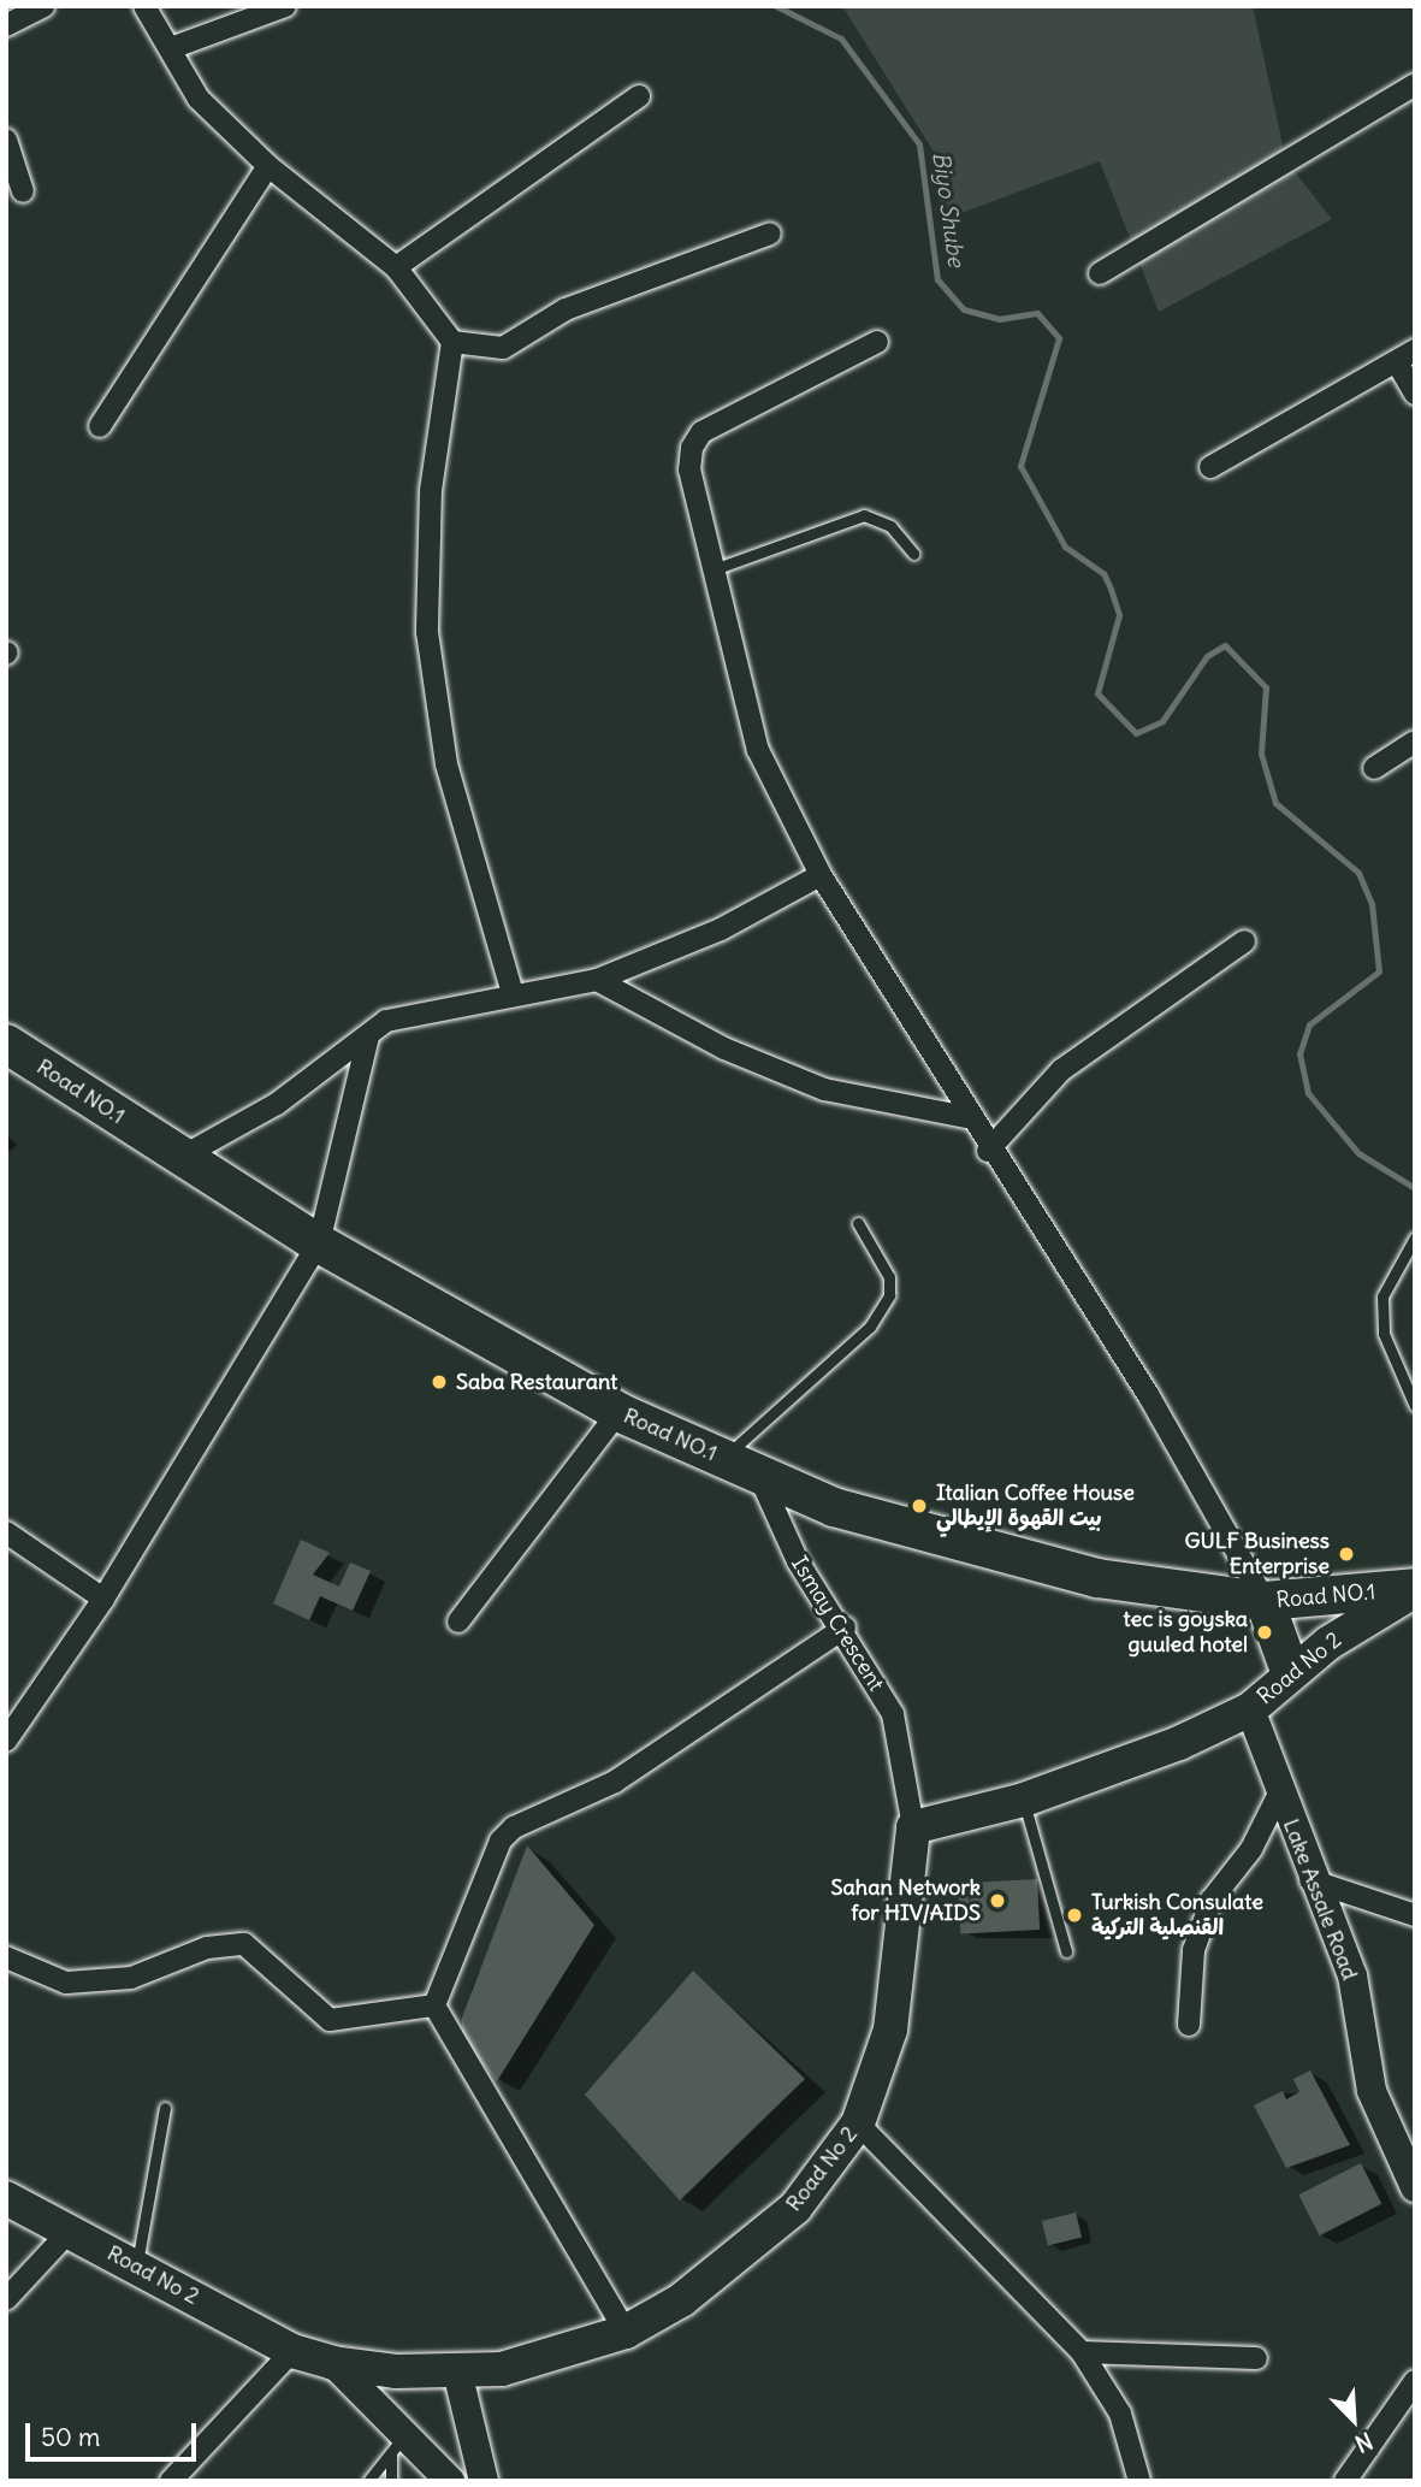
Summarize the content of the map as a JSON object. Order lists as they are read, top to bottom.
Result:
{
  "streets": {
    "highway": ["Road NO.1"],
    "main road": ["Road No 2"],
    "street": ["Ismay Crescent", "Lake Assale Road"]
  },
  "crossings": [
    ["Road NO.1", "Ismay Crescent"],
    ["Road NO.1", "Road No 2"],
    ["Ismay Crescent", "Road No 2"],
    ["Road No 2", "Lake Assale Road"]
  ],
  "water": ["Biyo Shube"],
  "places": [
    "Saba Restaurant",
    "Italian Coffee House بيت القهوة الإيطالي",
    "GULF Business Enterprise",
    "tec is goyska guuled hotel",
    "Sahan Network for HIV/AIDS",
    "Turkish Consulate القنصلية التركية"
  ],
  "scale_bar": "50 m",
  "north": "bottom right"
}
